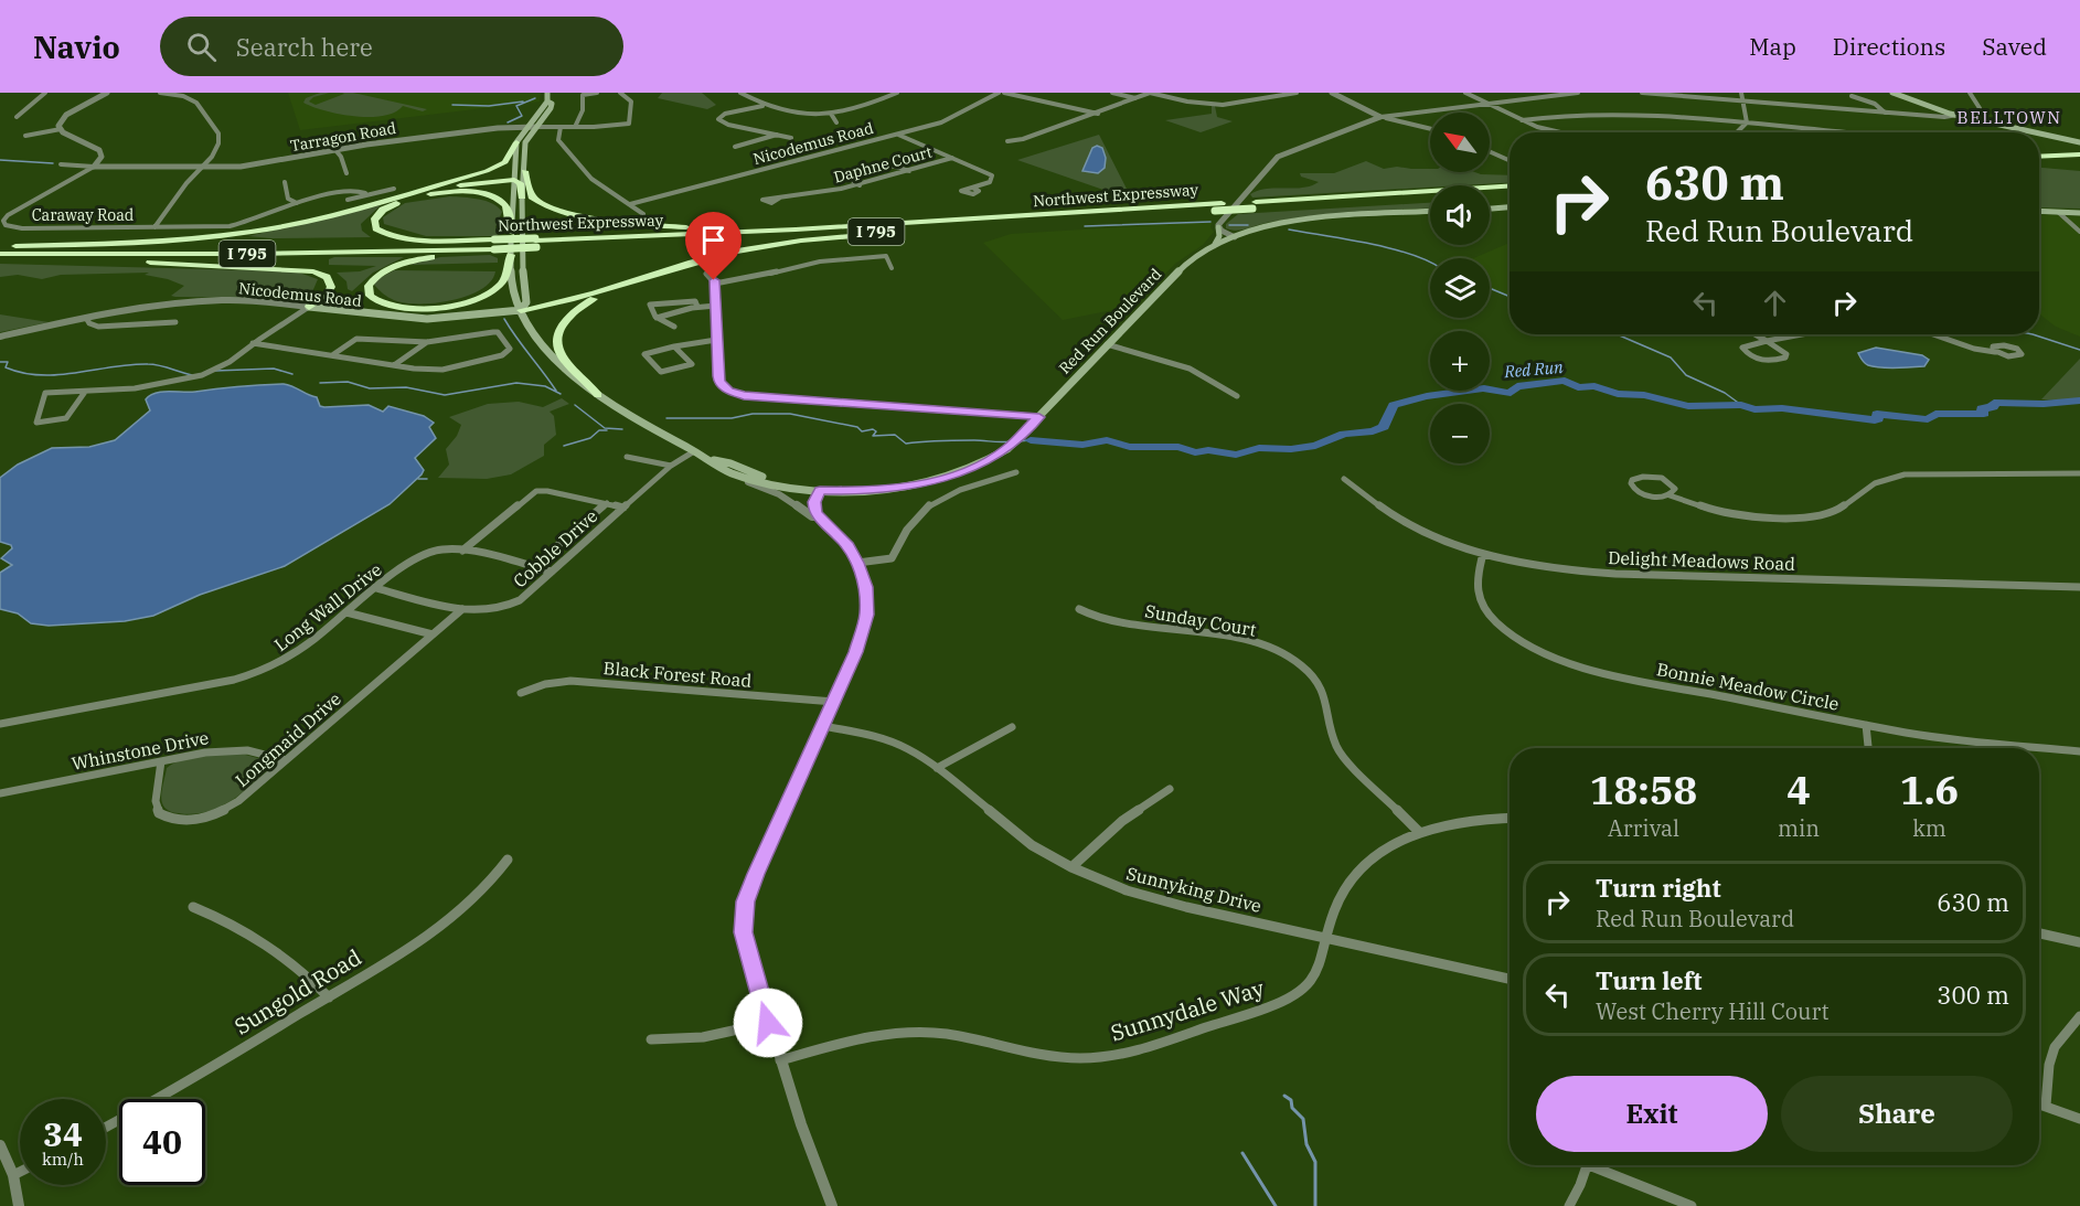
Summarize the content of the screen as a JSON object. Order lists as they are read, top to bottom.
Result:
{
  "streets": {
    "highway": ["Northwest Expressway", "I 795"],
    "main road": ["Nicodemus Road", "Red Run Boulevard"],
    "street": [
      "Tarragon Road",
      "Daphne Court",
      "Caraway Road",
      "Cobble Drive",
      "Delight Meadows Road",
      "Long Wall Drive",
      "Sunday Court",
      "Black Forest Road",
      "Bonnie Meadow Circle",
      "Longmaid Drive",
      "Whinstone Drive",
      "Sunnyking Drive",
      "Sungold Road",
      "Sunnydale Way"
    ]
  },
  "crossings": [
    ["Tarragon Road", "Caraway Road"],
    ["Nicodemus Road", "Red Run Boulevard"],
    ["Northwest Expressway", "Red Run Boulevard"],
    ["Red Run Boulevard", "Cobble Drive"],
    ["Cobble Drive", "Long Wall Drive"],
    ["Cobble Drive", "Longmaid Drive"],
    ["Delight Meadows Road", "Bonnie Meadow Circle"],
    ["Sunday Court", "Sunnydale Way"],
    ["Longmaid Drive", "Whinstone Drive"],
    ["Sunnyking Drive", "Sunnydale Way"]
  ],
  "districts": ["BELLTOWN"],
  "water": ["Red Run"],
  "north": "top left",
  "page": {
    "header": "Navio",
    "search": "Search here",
    "nav": ["Map", "Directions", "Saved"],
    "map_buttons": ["+", "−"],
    "turn": ["630 m", "Red Run Boulevard"],
    "eta": [
      "18:58",
      "Arrival",
      "4",
      "min",
      "1.6",
      "km"
    ],
    "list": [
      {
        "name": "Turn right",
        "note": "Red Run Boulevard",
        "value": "630 m"
      },
      {
        "name": "Turn left",
        "note": "West Cherry Hill Court",
        "value": "300 m"
      }
    ],
    "buttons": ["Exit", "Share"],
    "speed": "34 km/h",
    "limit": "40"
  }
}
